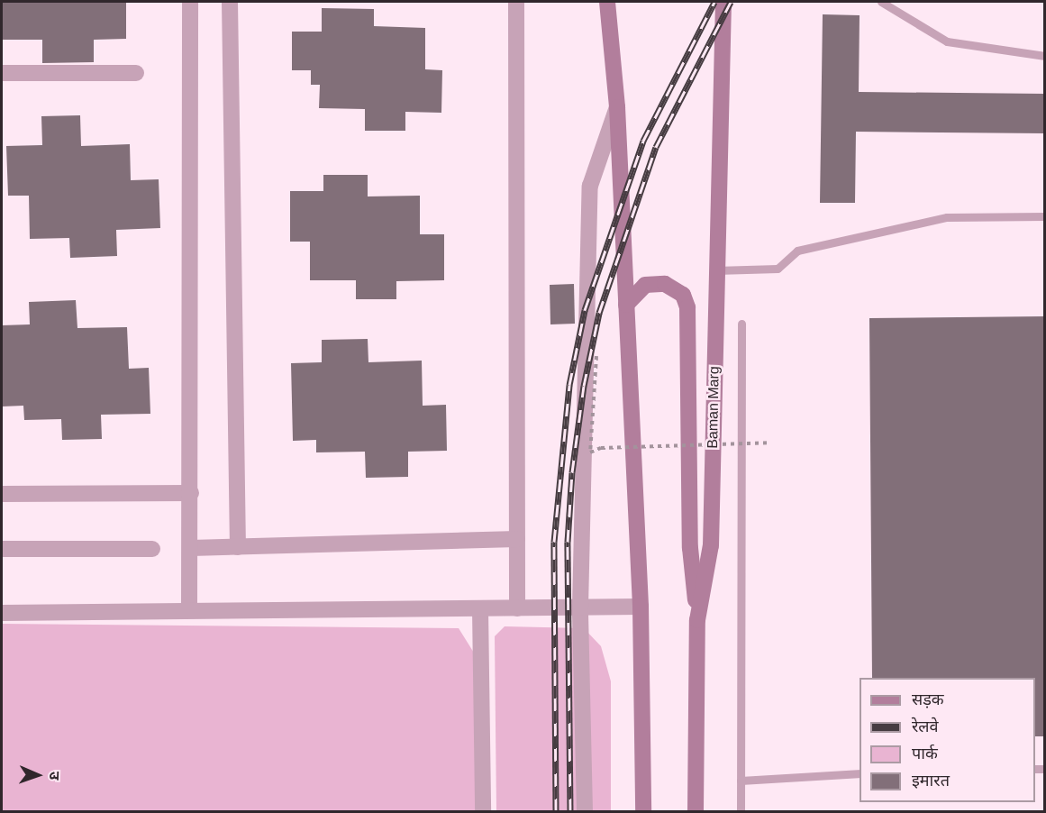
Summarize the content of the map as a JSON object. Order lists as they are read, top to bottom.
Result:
{
  "streets": {
    "main road": ["Baman Marg"]
  },
  "legend": [
    "सड़क",
    "रेलवे",
    "पार्क",
    "इमारत"
  ],
  "north": "right"
}
